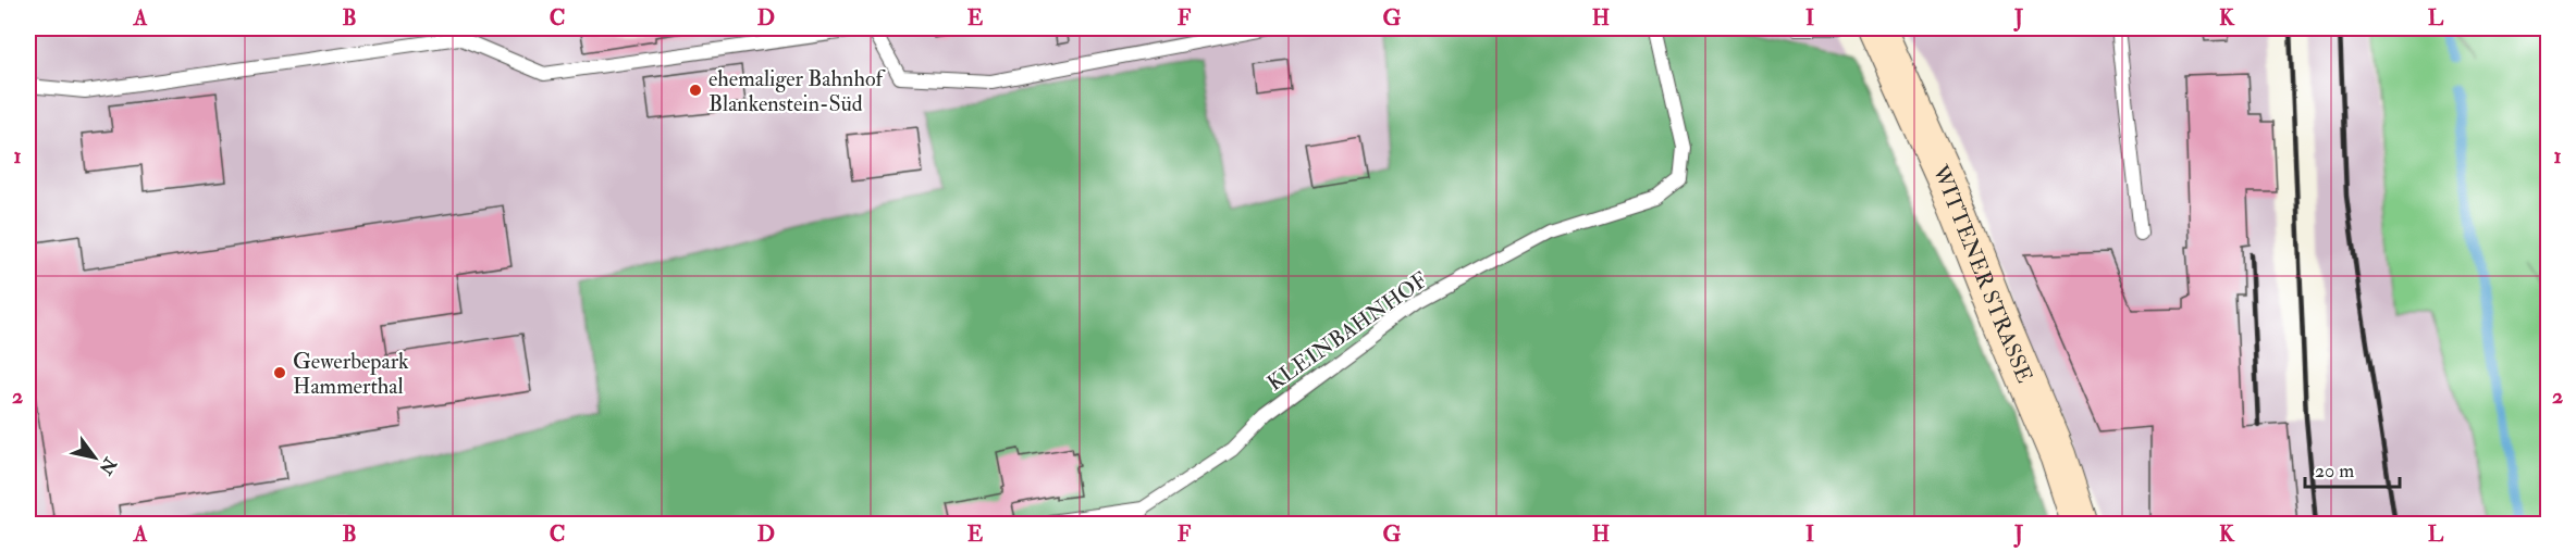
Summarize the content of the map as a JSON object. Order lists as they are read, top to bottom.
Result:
{
  "streets": {
    "main road": ["WITTENER STRASSE"],
    "lane": ["KLEINBAHNHOF"]
  },
  "places": ["ehemaliger Bahnhof Blankenstein-Süd", "Gewerbepark Hammerthal"],
  "scale_bar": "20 m",
  "north": "bottom right",
  "grid": {
    "columns": [
      "A",
      "B",
      "C",
      "D",
      "E",
      "F",
      "G",
      "H",
      "I",
      "J",
      "K",
      "L"
    ],
    "rows": ["1", "2"]
  }
}
